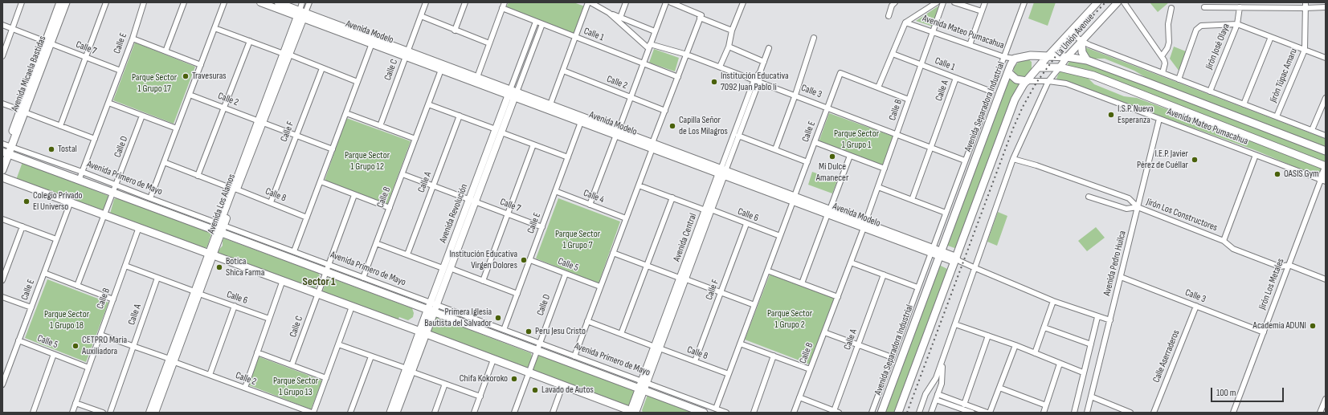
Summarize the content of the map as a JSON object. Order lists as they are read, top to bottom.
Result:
{
  "streets": {
    "main road": [
      "Avenida Mateo Pumacahua",
      "Avenida Micaela Bastidas",
      "Avenida Separadora Industrial",
      "Avenida Primero de Mayo",
      "Avenida Revolución"
    ],
    "street": [
      "Avenida Modelo",
      "Calle 1",
      "La Unión Avenue",
      "Calle E",
      "Jirón José Olaya",
      "Calle 7",
      "Calle C",
      "Jirón Túpac Amaru",
      "Calle 2",
      "Calle A",
      "Calle 3",
      "Calle B",
      "Calle F",
      "Calle D",
      "Calle 8",
      "Calle 4",
      "Avenida Los Alamos",
      "Calle 6",
      "Jirón Los Constructores",
      "Avenida Central",
      "Avenida Pedro Huilca",
      "Calle 5",
      "Jirón Los Metales",
      "Calle Aserraderos"
    ]
  },
  "crossings": [
    ["Avenida Modelo", "Calle E"],
    ["Avenida Modelo", "Calle C"],
    ["Avenida Modelo", "Avenida Separadora Industrial"],
    ["Avenida Modelo", "Calle B"],
    ["Avenida Modelo", "Avenida Los Alamos"],
    ["Avenida Modelo", "Avenida Revolución"],
    ["Avenida Modelo", "Avenida Central"],
    ["Avenida Modelo", "Avenida Pedro Huilca"],
    ["Avenida Mateo Pumacahua", "La Unión Avenue"],
    ["Avenida Mateo Pumacahua", "Avenida Separadora Industrial"],
    ["Avenida Mateo Pumacahua", "Calle B"],
    ["Avenida Mateo Pumacahua", "Avenida Pedro Huilca"],
    ["Avenida Mateo Pumacahua", "Jirón Los Metales"],
    ["Calle 1", "Calle A"],
    ["Calle 1", "Avenida Separadora Industrial"],
    ["Calle 1", "Calle B"],
    ["Calle 1", "Avenida Revolución"],
    ["La Unión Avenue", "Avenida Separadora Industrial"],
    ["Calle E", "Calle 7"],
    ["Calle E", "Calle 3"],
    ["Calle E", "Avenida Primero de Mayo"],
    ["Calle E", "Calle 8"],
    ["Calle E", "Calle 4"],
    ["Calle E", "Calle 6"],
    ["Calle E", "Calle 5"],
    ["Calle 7", "Avenida Micaela Bastidas"],
    ["Calle 7", "Avenida Revolución"],
    ["Calle C", "Avenida Primero de Mayo"],
    ["Avenida Micaela Bastidas", "Avenida Primero de Mayo"],
    ["Calle 2", "Calle A"],
    ["Calle 2", "Calle B"],
    ["Calle 2", "Avenida Los Alamos"],
    ["Calle A", "Calle 3"],
    ["Calle 3", "Avenida Separadora Industrial"],
    ["Calle 3", "Calle B"],
    ["Calle 3", "Avenida Central"],
    ["Calle 3", "Avenida Pedro Huilca"],
    ["Calle 3", "Jirón Los Metales"],
    ["Calle 3", "Calle Aserraderos"],
    ["Calle B", "Avenida Primero de Mayo"],
    ["Calle B", "Calle 5"],
    ["Calle F", "Calle 8"],
    ["Calle F", "Calle 6"],
    ["Calle D", "Avenida Primero de Mayo"],
    ["Calle D", "Calle 5"],
    ["Avenida Primero de Mayo", "Avenida Los Alamos"],
    ["Avenida Primero de Mayo", "Avenida Revolución"],
    ["Avenida Primero de Mayo", "Avenida Central"],
    ["Calle 8", "Avenida Los Alamos"],
    ["Calle 8", "Avenida Central"],
    ["Avenida Los Alamos", "Calle 6"],
    ["Calle 6", "Avenida Central"],
    ["Jirón Los Constructores", "Avenida Pedro Huilca"],
    ["Jirón Los Constructores", "Jirón Los Metales"]
  ],
  "districts": ["Sector 1"],
  "parks": [
    "Parque Sector 1 Grupo 17",
    "Parque Sector 1 Grupo 1",
    "Parque Sector 1 Grupo 12",
    "Parque Sector 1 Grupo 7",
    "Parque Sector 1 Grupo 2",
    "Parque Sector 1 Grupo 18",
    "Parque Sector 1 Grupo 13"
  ],
  "places": [
    "Travesuras",
    "Institución Educativa 7092 Juan Pablo Ii",
    "I.S.P. Nueva Esperanza",
    "Capilla Señor de Los Milagros",
    "Tostal",
    "Mi Dulce Amanecer",
    "I.E.P. Javier Pérez de Cuéllar",
    "OASIS Gym",
    "Colegio Privado El Universo",
    "Institución Educativa Virgen Dolores",
    "Botica Shica Farma",
    "Primera Iglesia Bautista del Salvador",
    "Academia ADUNI",
    "Peru Jesu Cristo",
    "CETPRO María Auxiliadora",
    "Chifa Kokoroko",
    "Lavado de Autos"
  ],
  "scale_bar": "100 m"
}
